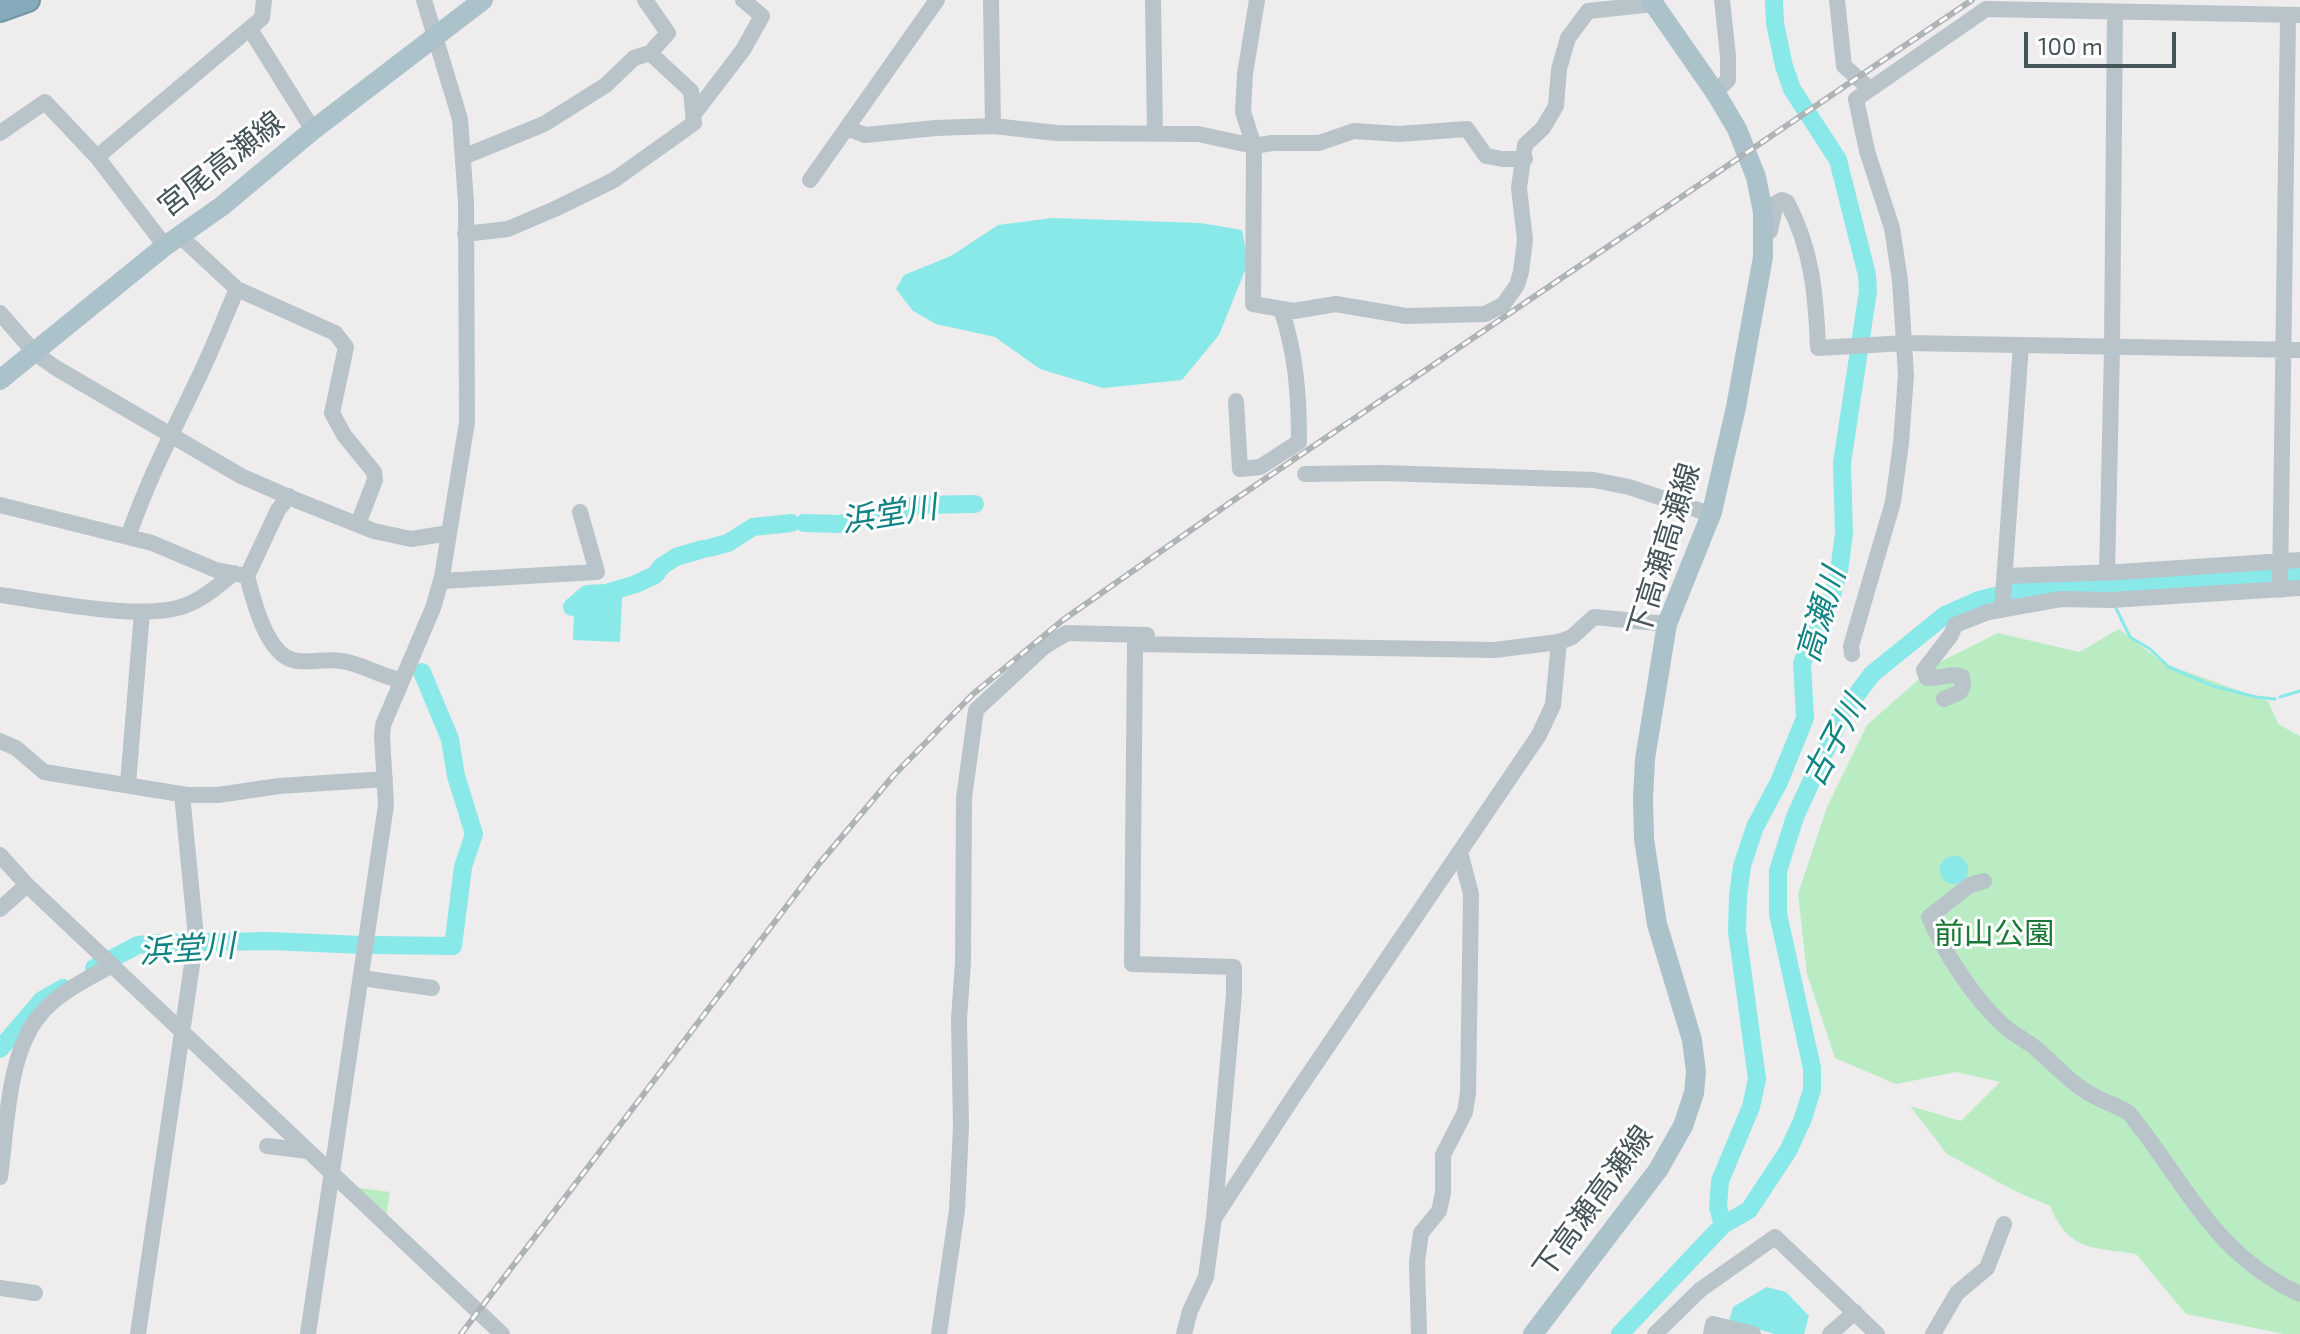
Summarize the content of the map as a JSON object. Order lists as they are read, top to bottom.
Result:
{
  "streets": {
    "main road": ["宮尾高瀬線", "下高瀬高瀬線"]
  },
  "water": ["浜堂川", "高瀬川", "古子川"],
  "parks": ["前山公園"],
  "scale_bar": "100 m"
}
